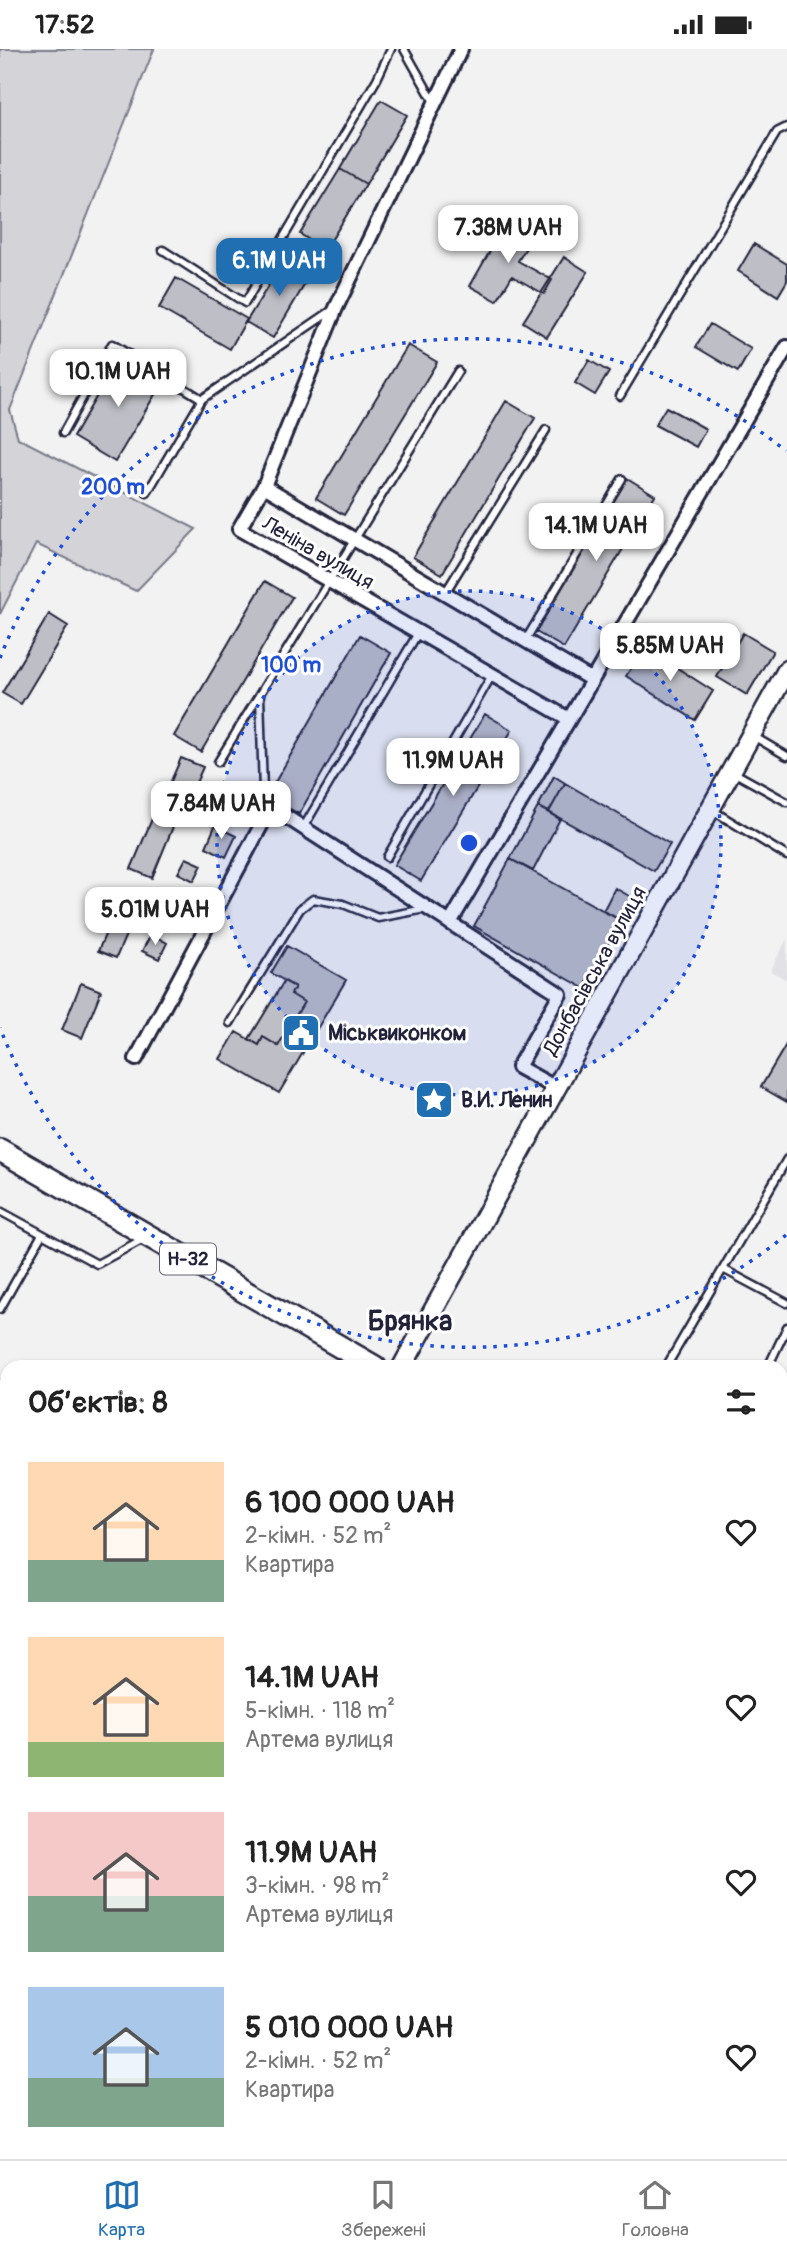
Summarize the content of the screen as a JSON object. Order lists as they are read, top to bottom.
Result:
{
  "streets": {
    "main road": ["Н-32"],
    "street": ["Леніна вулиця", "Донбасівська вулиця"]
  },
  "districts": ["Брянка"],
  "places": {
    "public building": ["Міськвиконком"],
    "place": ["В.И. Ленин"]
  },
  "page": {
    "status": "17:52",
    "price": [
      "7.38M UAH",
      "6.1M UAH",
      "10.1M UAH",
      "14.1M UAH",
      "5.85M UAH",
      "11.9M UAH",
      "7.84M UAH",
      "5.01M UAH"
    ],
    "heading": "Об’єктів: 8",
    "list": [
      {
        "name": "6 100 000 UAH",
        "note": "2-кімн. · 52 m² · Квартира"
      },
      {
        "name": "14.1M UAH",
        "note": "5-кімн. · 118 m² · Артема вулиця"
      },
      {
        "name": "11.9M UAH",
        "note": "3-кімн. · 98 m² · Артема вулиця"
      },
      {
        "name": "5 010 000 UAH",
        "note": "2-кімн. · 52 m² · Квартира"
      }
    ],
    "tabs": ["Карта", "Збережені", "Головна"]
  },
  "rings": ["200 m", "100 m"]
}
